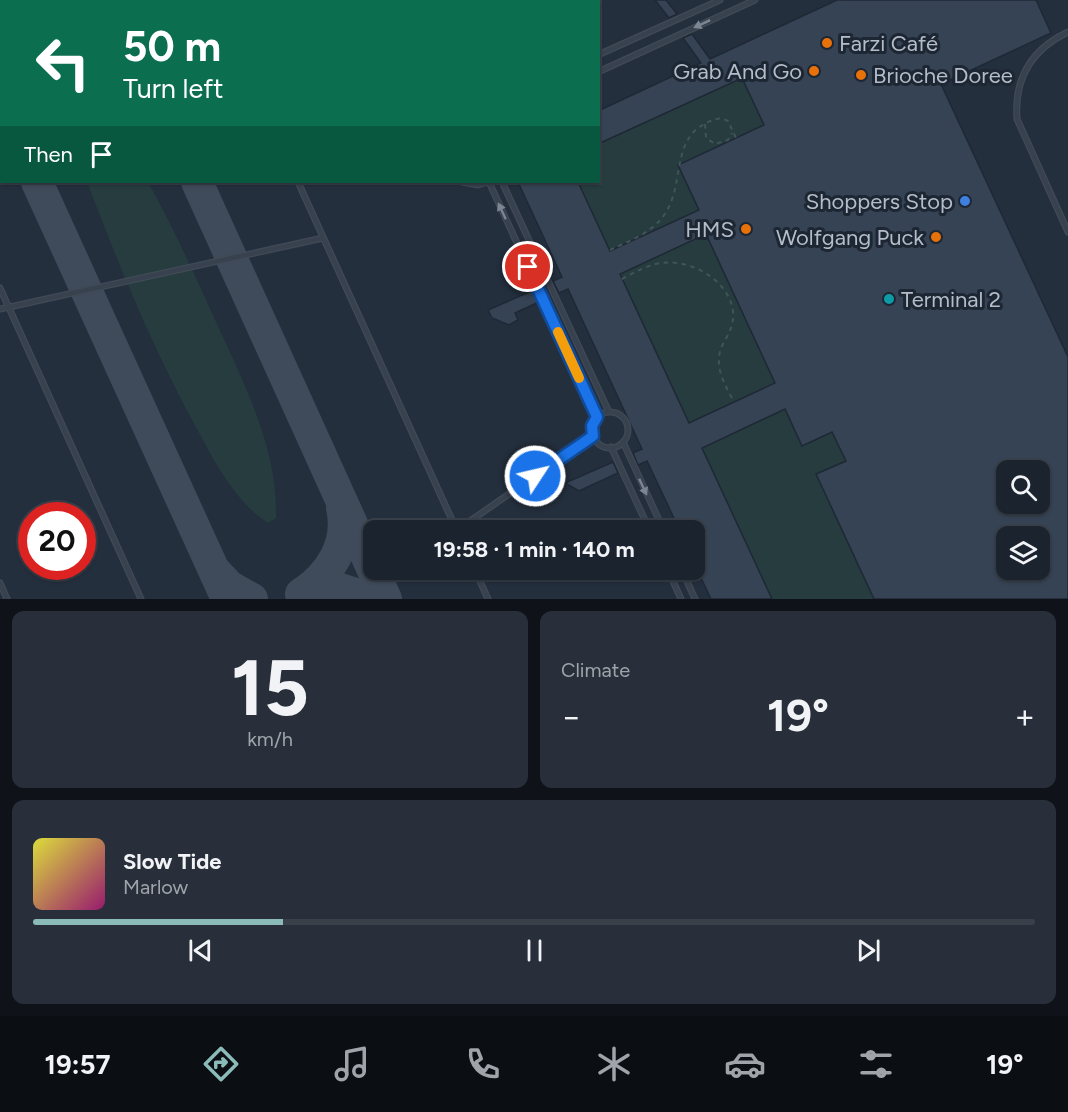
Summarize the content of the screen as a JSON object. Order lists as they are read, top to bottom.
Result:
{
  "places": [
    "Farzi Café",
    "Grab And Go",
    "Brioche Doree",
    "Shoppers Stop",
    "HMS",
    "Wolfgang Puck",
    "Terminal 2"
  ],
  "page": {
    "turn": ["50 m", "Turn left"],
    "then": "Then",
    "limit": "20",
    "trip": "19:58 · 1 min · 140 m",
    "tile": [
      ["15", "km/h"],
      "Climate"
    ],
    "heat": ["−", "19°", "+"],
    "song": ["Slow Tide", "Marlow"],
    "tabs": ["19:57", "19°"]
  }
}
